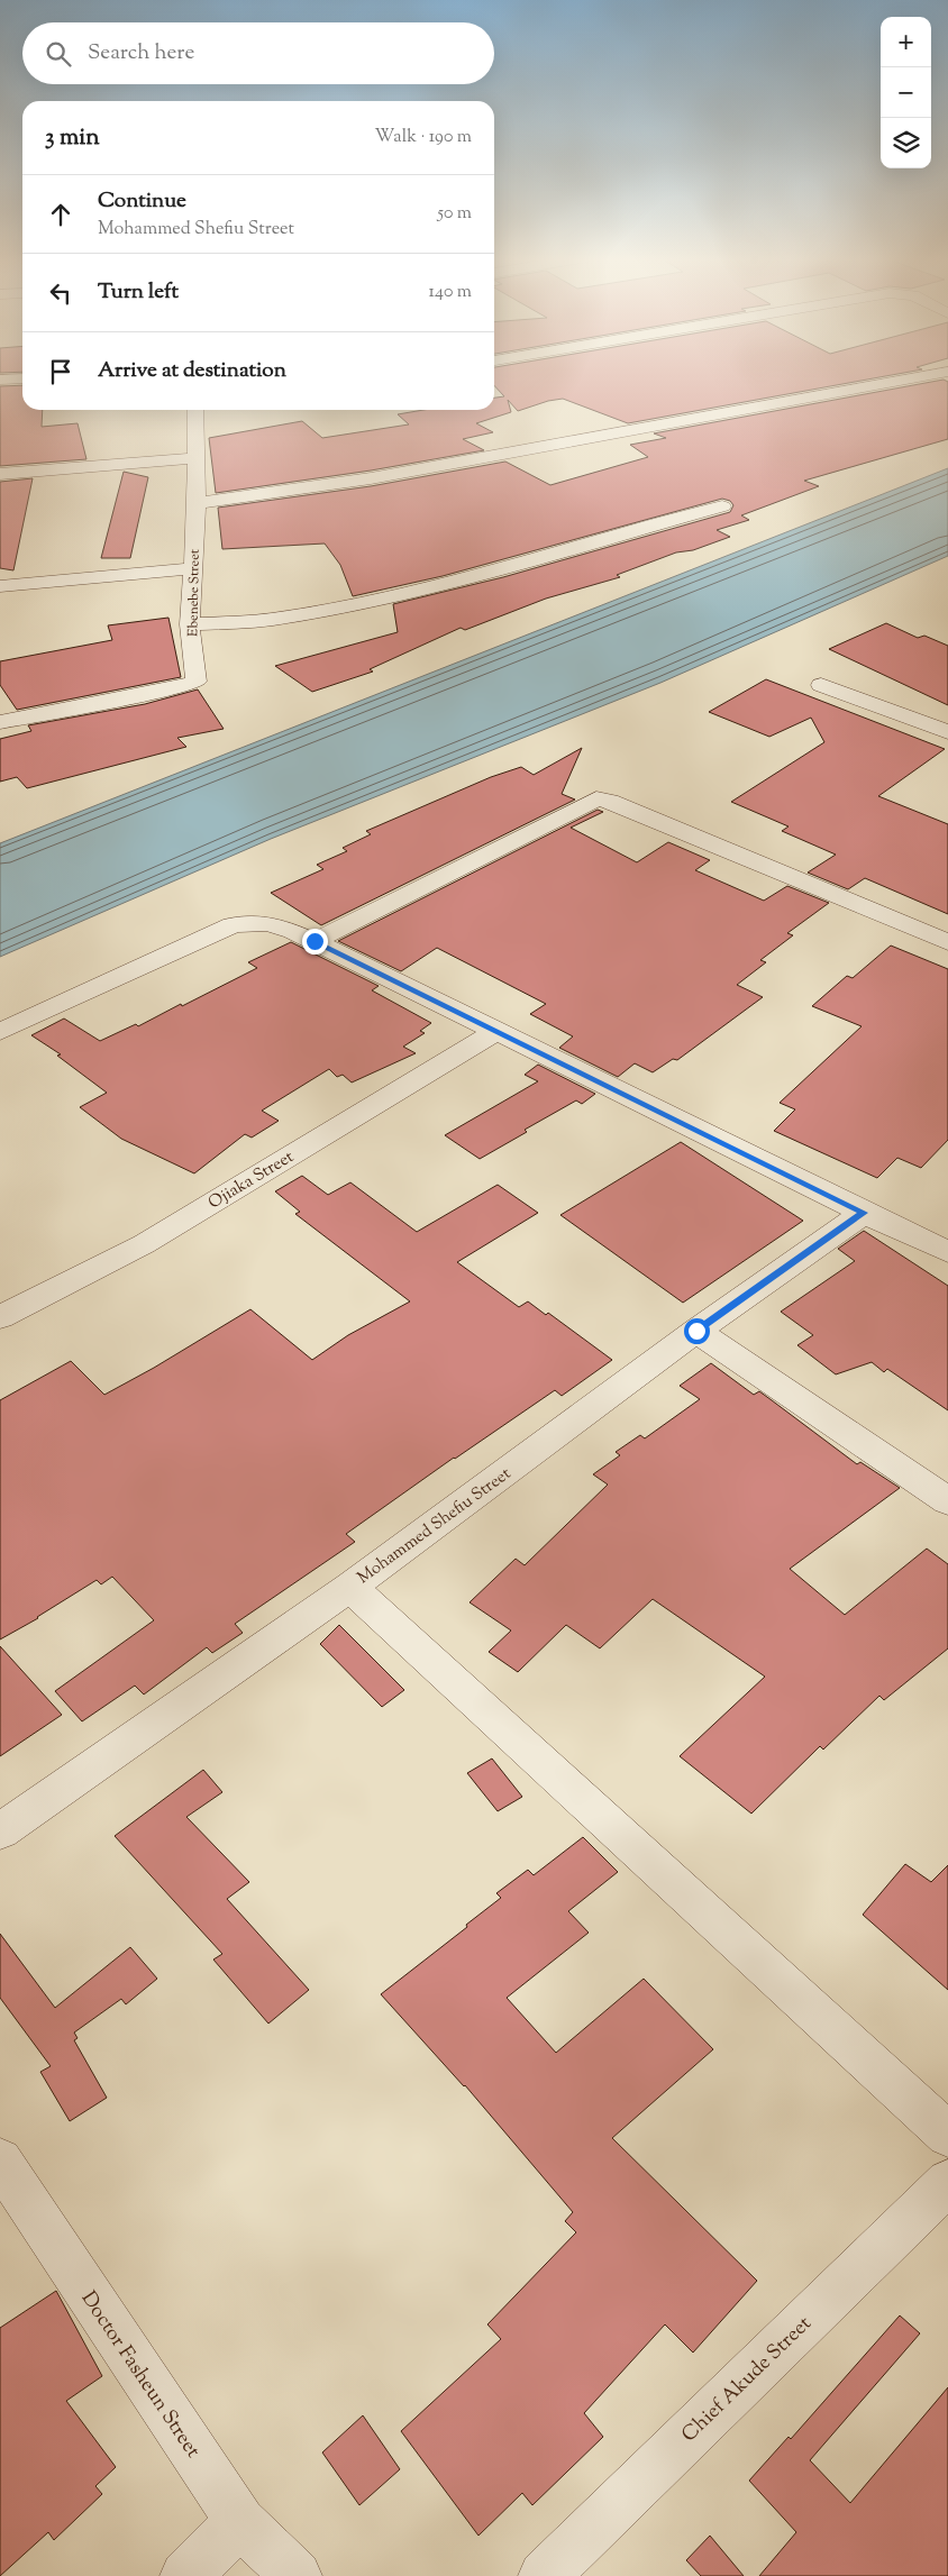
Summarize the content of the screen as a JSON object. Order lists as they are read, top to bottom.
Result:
{
  "streets": {
    "street": [
      "Ebenebe Street",
      "Ojiaka Street",
      "Mohammed Shefiu Street",
      "Doctor Fasheun Street",
      "Chief Akude Street"
    ]
  },
  "page": {
    "map_buttons": ["+", "−"],
    "search": "Search here",
    "heading": ["3 min", "Walk · 190 m"],
    "list": [
      ["Continue", "Mohammed Shefiu Street", "50 m"],
      ["Turn left", "140 m"],
      "Arrive at destination"
    ]
  }
}
